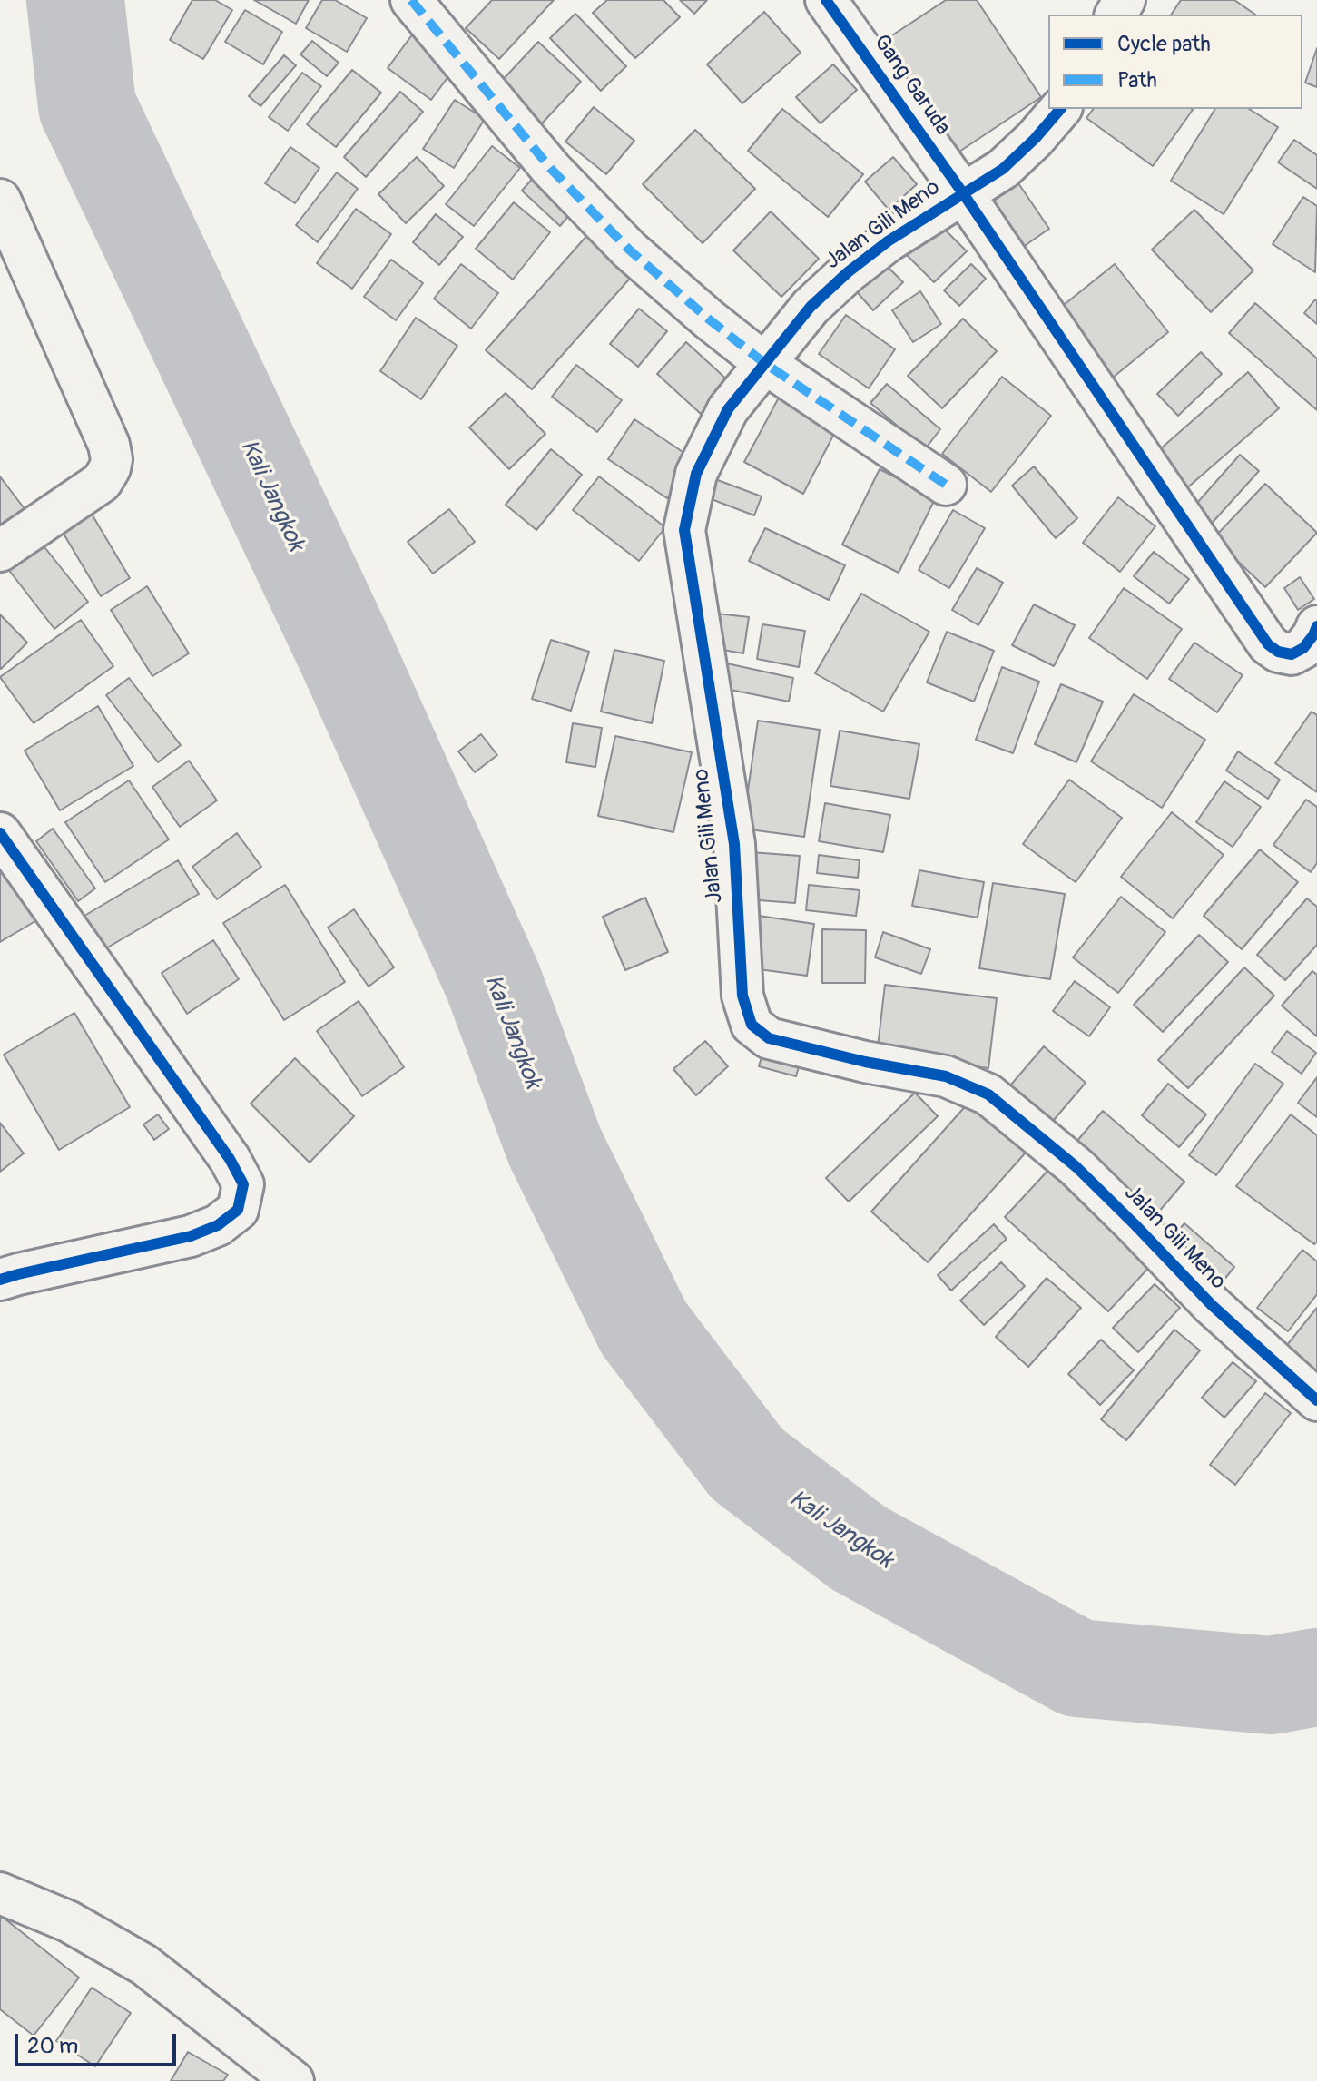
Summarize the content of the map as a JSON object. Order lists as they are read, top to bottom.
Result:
{
  "streets": {
    "street": ["Gang Garuda", "Jalan Gili Meno"]
  },
  "crossings": [
    ["Gang Garuda", "Jalan Gili Meno"]
  ],
  "water": ["Kali Jangkok"],
  "legend": ["Cycle path", "Path"],
  "scale_bar": "20 m"
}
